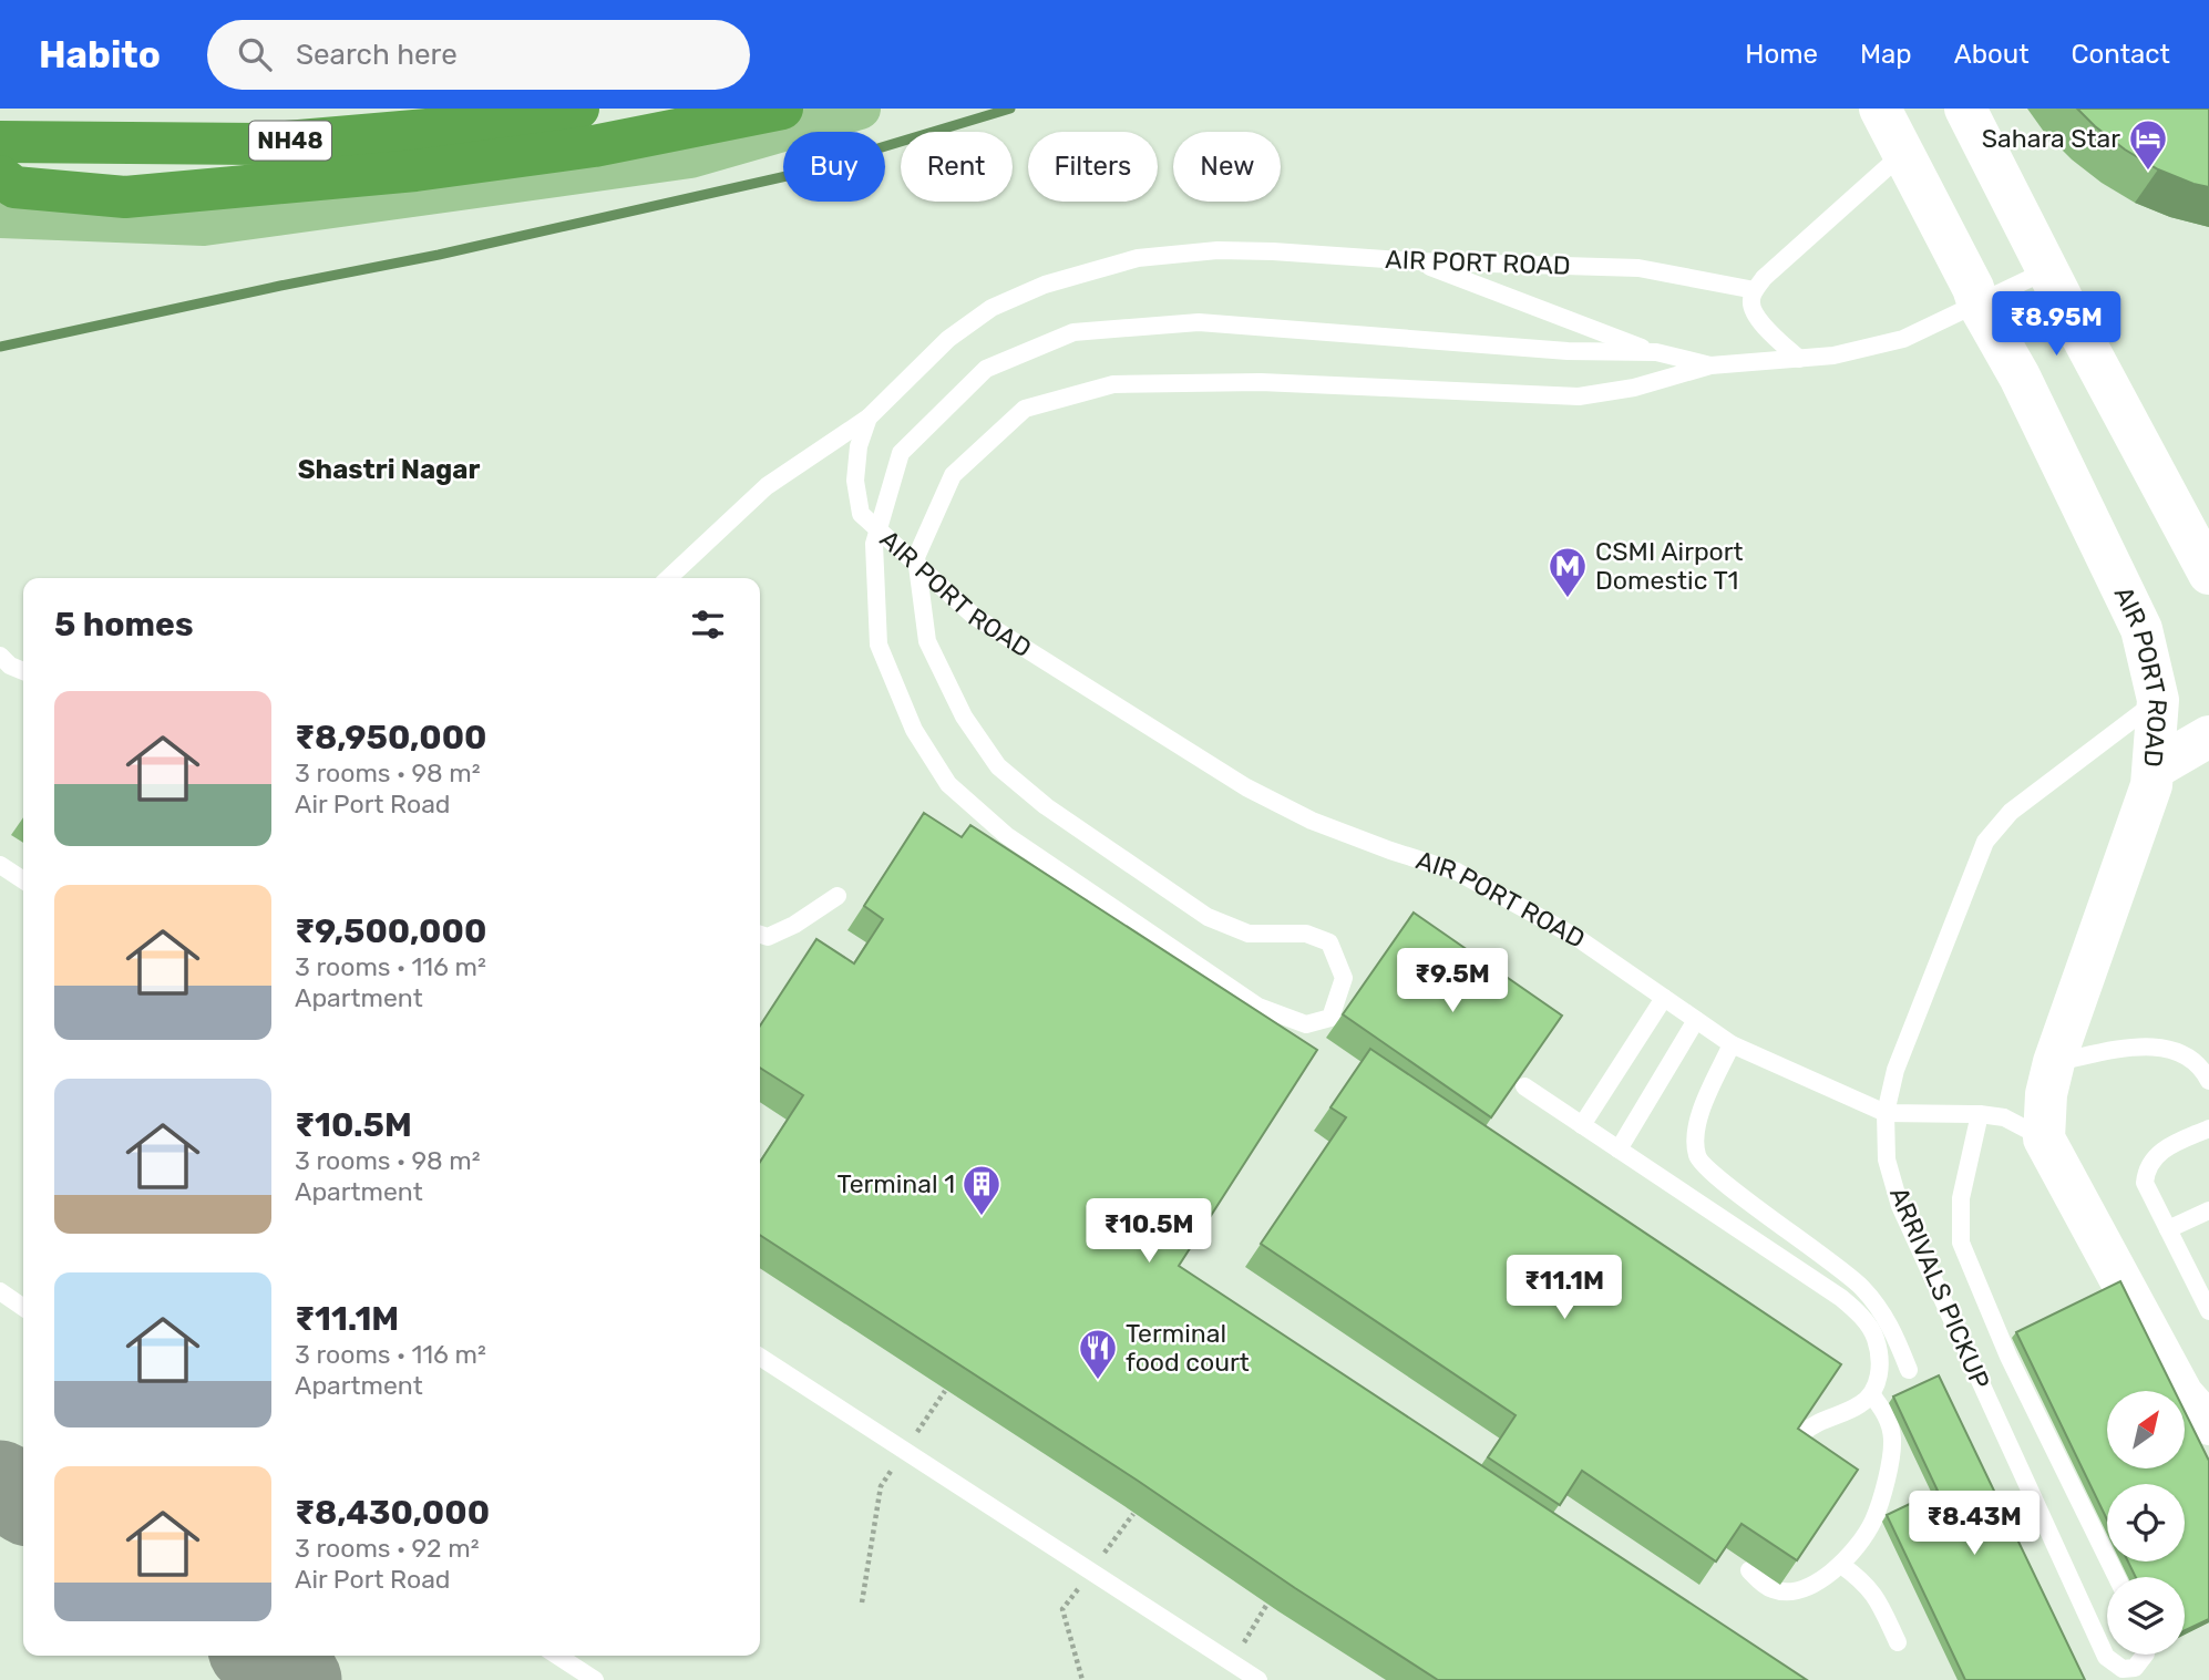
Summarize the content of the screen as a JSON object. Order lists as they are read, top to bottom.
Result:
{
  "streets": {
    "highway": ["NH48"],
    "street": ["AIR PORT ROAD"],
    "lane": ["ARRIVALS PICKUP"]
  },
  "crossings": [
    ["AIR PORT ROAD", "ARRIVALS PICKUP"]
  ],
  "districts": ["Shastri Nagar"],
  "places": {
    "hotel": ["Sahara Star"],
    "metro station": ["CSMI Airport Domestic T1"],
    "building": ["Terminal 1"],
    "restaurant": ["Terminal food court"]
  },
  "north": "top right",
  "page": {
    "header": "Habito",
    "search": "Search here",
    "nav": [
      "Home",
      "Map",
      "About",
      "Contact"
    ],
    "chip": [
      "Buy",
      "Rent",
      "Filters",
      "New"
    ],
    "price": [
      "₹8.95M",
      "₹9.5M",
      "₹10.5M",
      "₹11.1M",
      "₹8.43M"
    ],
    "heading": "5 homes",
    "list": [
      {
        "name": "₹8,950,000",
        "note": "3 rooms · 98 m² · Air Port Road"
      },
      {
        "name": "₹9,500,000",
        "note": "3 rooms · 116 m² · Apartment"
      },
      {
        "name": "₹10.5M",
        "note": "3 rooms · 98 m² · Apartment"
      },
      {
        "name": "₹11.1M",
        "note": "3 rooms · 116 m² · Apartment"
      },
      {
        "name": "₹8,430,000",
        "note": "3 rooms · 92 m² · Air Port Road"
      }
    ]
  }
}
